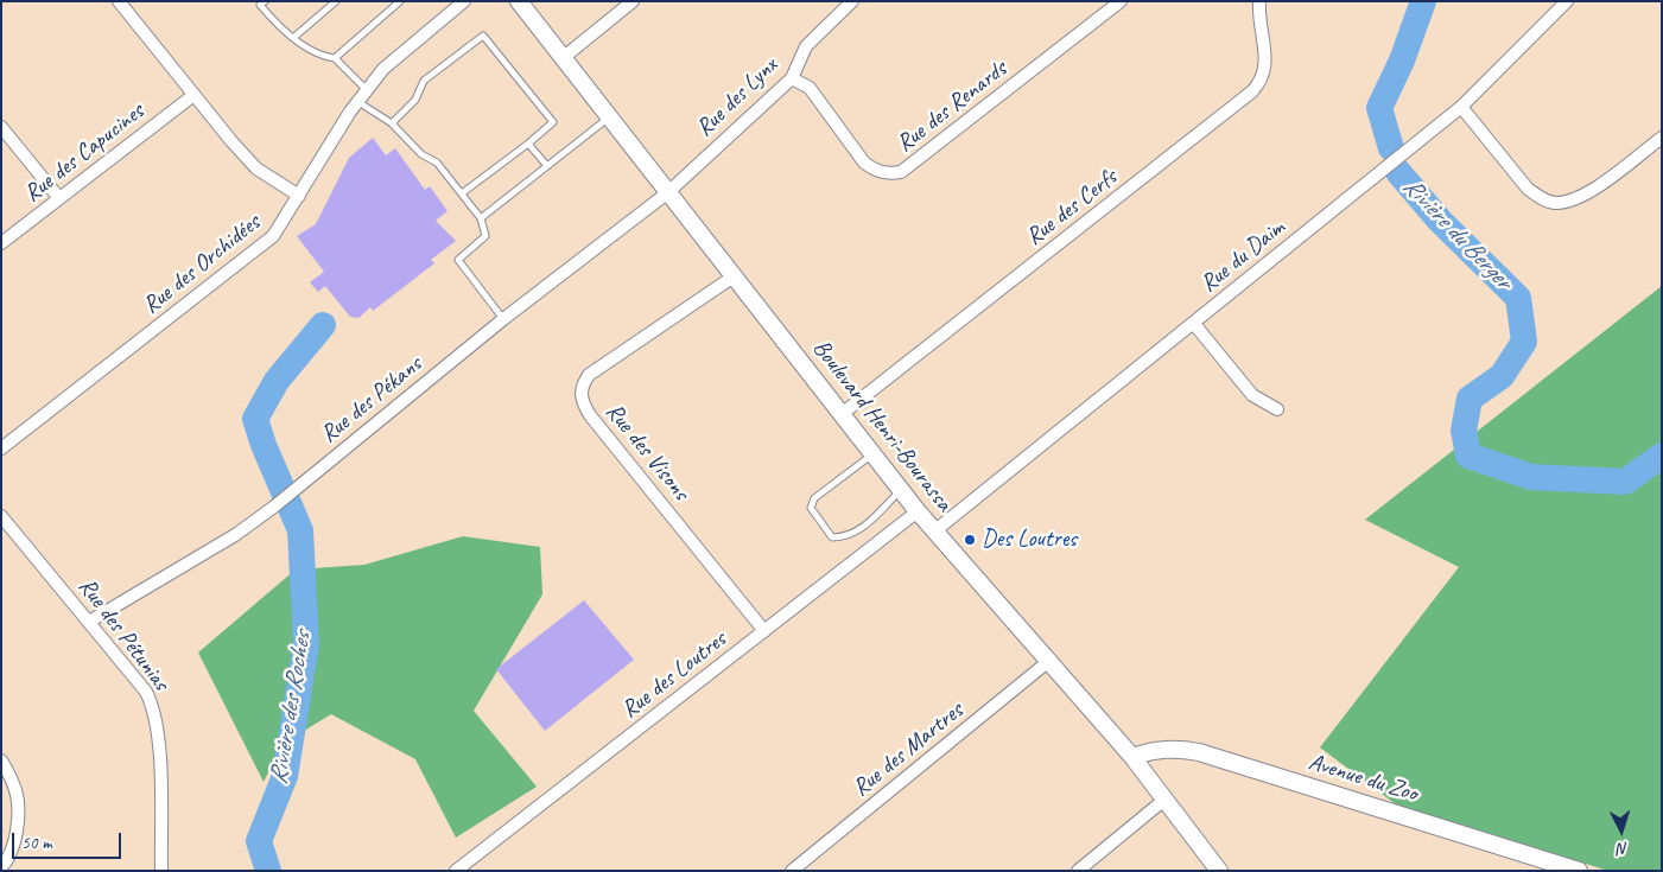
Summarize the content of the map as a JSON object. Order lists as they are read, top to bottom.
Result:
{
  "streets": {
    "main road": ["Boulevard Henri-Bourassa", "Avenue du Zoo"],
    "street": [
      "Rue des Lynx",
      "Rue des Renards",
      "Rue des Capucines",
      "Rue des Cerfs",
      "Rue du Daim",
      "Rue des Orchidées",
      "Rue des Pékans",
      "Rue des Visons",
      "Rue des Pétunias",
      "Rue des Loutres",
      "Rue des Martres"
    ]
  },
  "crossings": [
    ["Rue des Lynx", "Rue des Renards"],
    ["Rue des Lynx", "Rue des Pékans"],
    ["Rue des Lynx", "Boulevard Henri-Bourassa"],
    ["Rue des Cerfs", "Boulevard Henri-Bourassa"],
    ["Rue du Daim", "Boulevard Henri-Bourassa"],
    ["Rue des Pékans", "Boulevard Henri-Bourassa"],
    ["Rue des Pékans", "Rue des Pétunias"],
    ["Boulevard Henri-Bourassa", "Rue des Visons"],
    ["Boulevard Henri-Bourassa", "Rue des Loutres"],
    ["Boulevard Henri-Bourassa", "Rue des Martres"],
    ["Boulevard Henri-Bourassa", "Avenue du Zoo"],
    ["Rue des Visons", "Rue des Loutres"]
  ],
  "water": ["Rivière du Berger", "Rivière des Roches"],
  "places": ["Des Loutres"],
  "scale_bar": "50 m",
  "north": "bottom"
}
